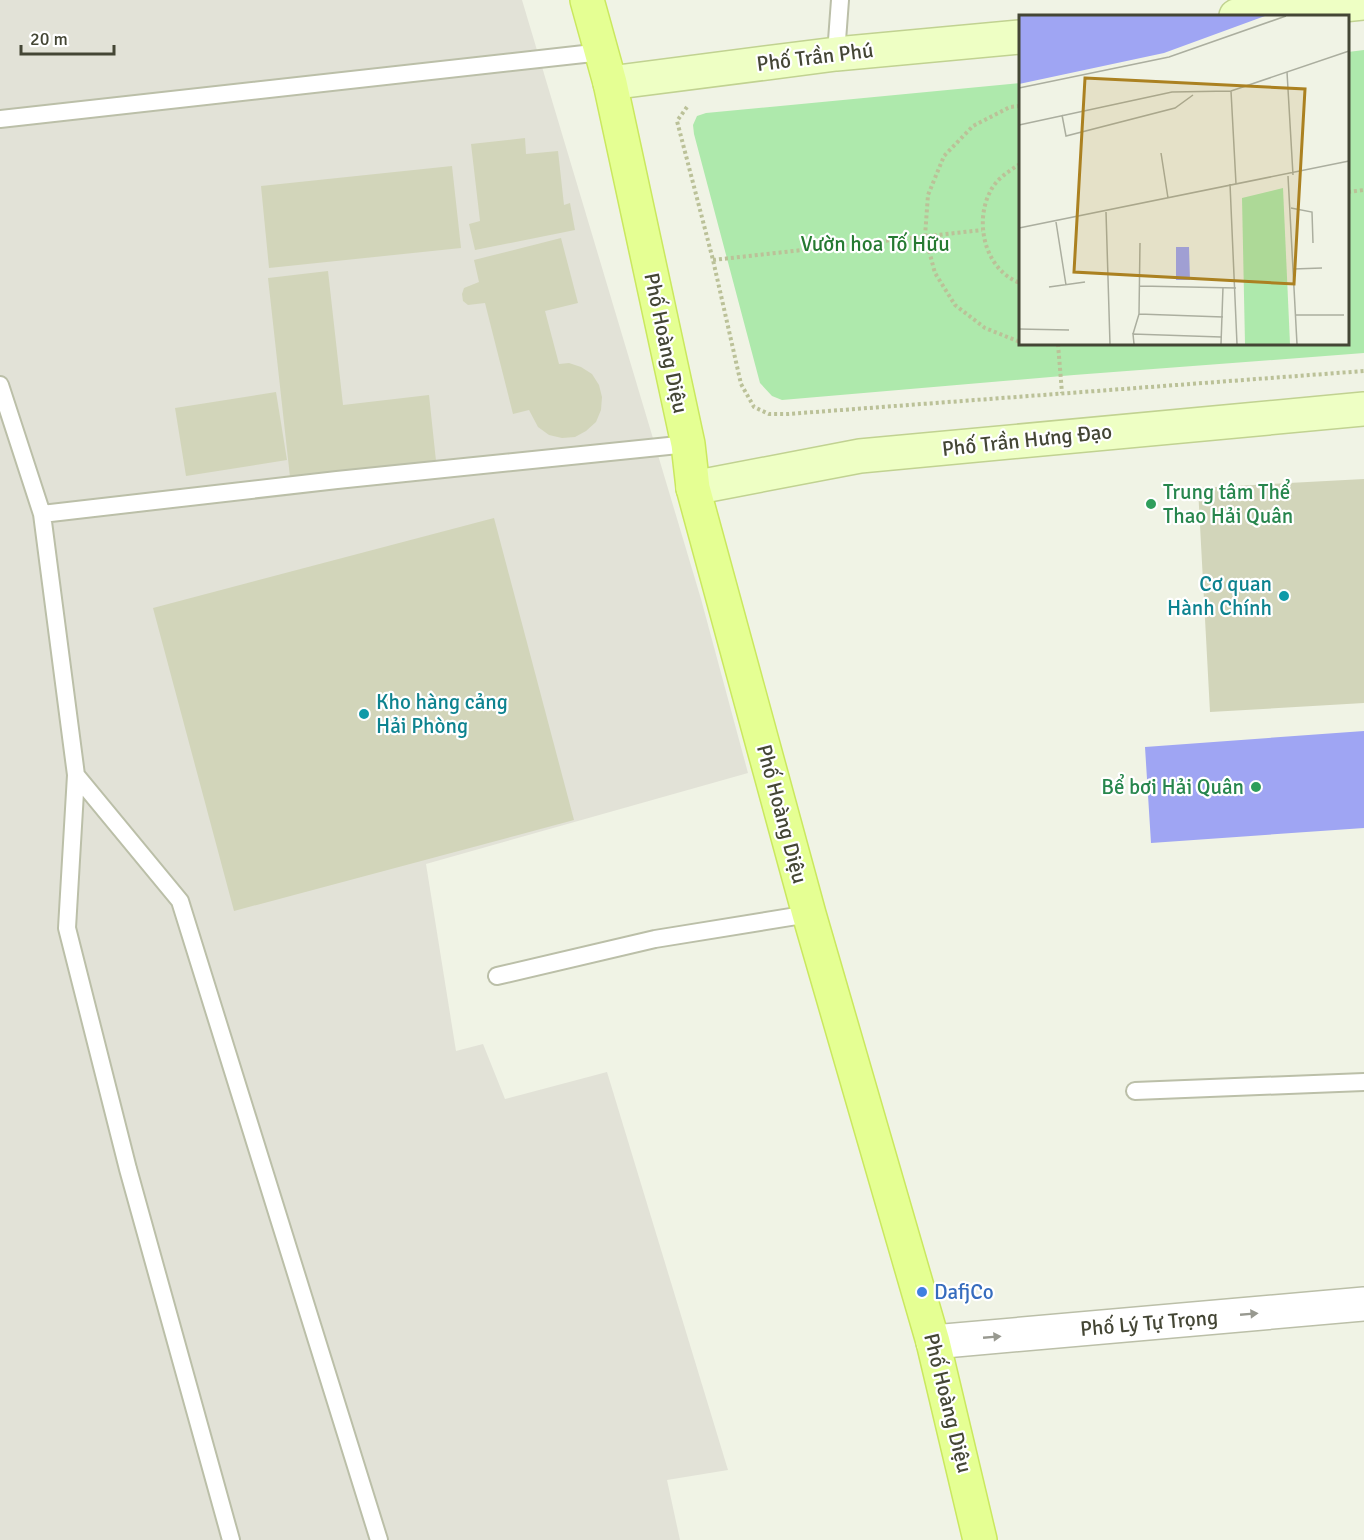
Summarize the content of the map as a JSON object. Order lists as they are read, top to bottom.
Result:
{
  "streets": {
    "main road": ["Phố Trần Phú", "Phố Hoàng Diệu", "Phố Trần Hưng Đạo"],
    "street": ["Phố Lý Tự Trọng"]
  },
  "crossings": [
    ["Phố Trần Phú", "Phố Hoàng Diệu"],
    ["Phố Hoàng Diệu", "Phố Trần Hưng Đạo"],
    ["Phố Hoàng Diệu", "Phố Lý Tự Trọng"]
  ],
  "one_way": ["Phố Lý Tự Trọng"],
  "parks": ["Vườn hoa Tố Hữu"],
  "places": [
    "Trung tâm Thể Thao Hải Quân",
    "Cơ quan Hành Chính",
    "Kho hàng cảng Hải Phòng",
    "Bể bơi Hải Quân",
    "DafjCo"
  ],
  "scale_bar": "20 m"
}
